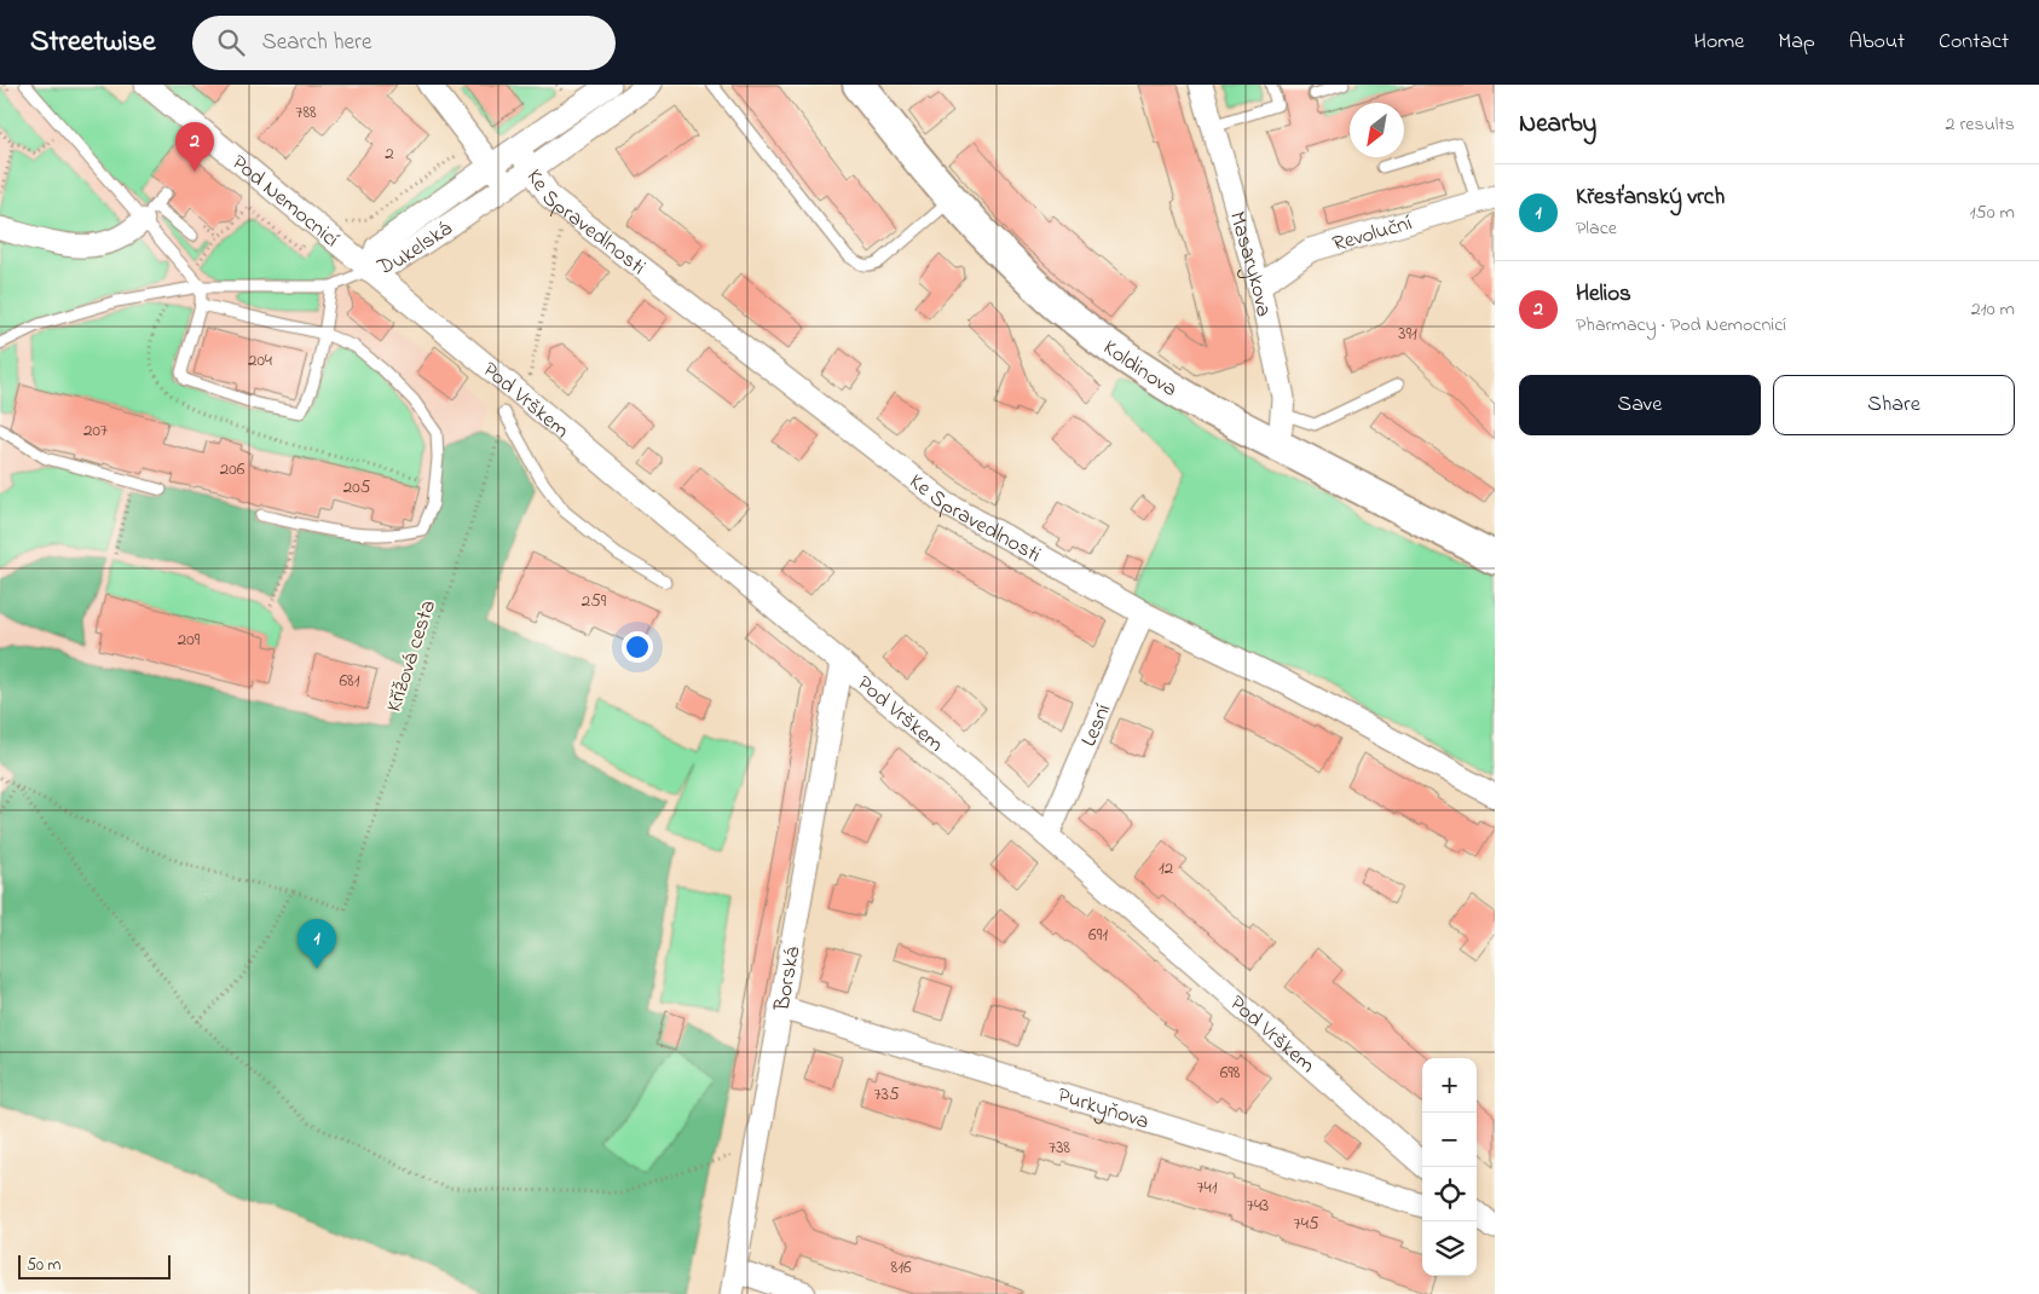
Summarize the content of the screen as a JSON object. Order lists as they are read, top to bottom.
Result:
{
  "streets": {
    "street": [
      "Pod Nemocnicí",
      "Ke Spravedlnosti",
      "Revoluční",
      "Dukelská",
      "Masarykova",
      "Koldinova",
      "Pod Vrškem",
      "Lesní",
      "Borská",
      "Purkyňova"
    ],
    "path": ["Křížová cesta"]
  },
  "crossings": [
    ["Pod Nemocnicí", "Dukelská"],
    ["Pod Nemocnicí", "Pod Vrškem"],
    ["Ke Spravedlnosti", "Dukelská"],
    ["Ke Spravedlnosti", "Lesní"],
    ["Revoluční", "Masarykova"],
    ["Dukelská", "Pod Vrškem"],
    ["Masarykova", "Koldinova"],
    ["Pod Vrškem", "Lesní"],
    ["Pod Vrškem", "Borská"],
    ["Borská", "Purkyňova"]
  ],
  "house_numbers": [
    "788",
    "2",
    "391",
    "204",
    "207",
    "206",
    "205",
    "259",
    "209",
    "681",
    "12",
    "691",
    "698",
    "735",
    "738",
    "741",
    "743",
    "745",
    "816"
  ],
  "scale_bar": "50 m",
  "north": "bottom left",
  "page": {
    "header": "Streetwise",
    "search": "Search here",
    "nav": [
      "Home",
      "Map",
      "About",
      "Contact"
    ],
    "heading": ["Nearby", "2 results"],
    "pins": ["2", "1"],
    "list": [
      {
        "mark": "1",
        "name": "Křesťanský vrch",
        "note": "Place",
        "value": "150 m"
      },
      {
        "mark": "2",
        "name": "Helios",
        "note": "Pharmacy · Pod Nemocnicí",
        "value": "210 m"
      }
    ],
    "buttons": ["Save", "Share"],
    "map_buttons": ["+", "−"],
    "scale": "50 m"
  }
}
